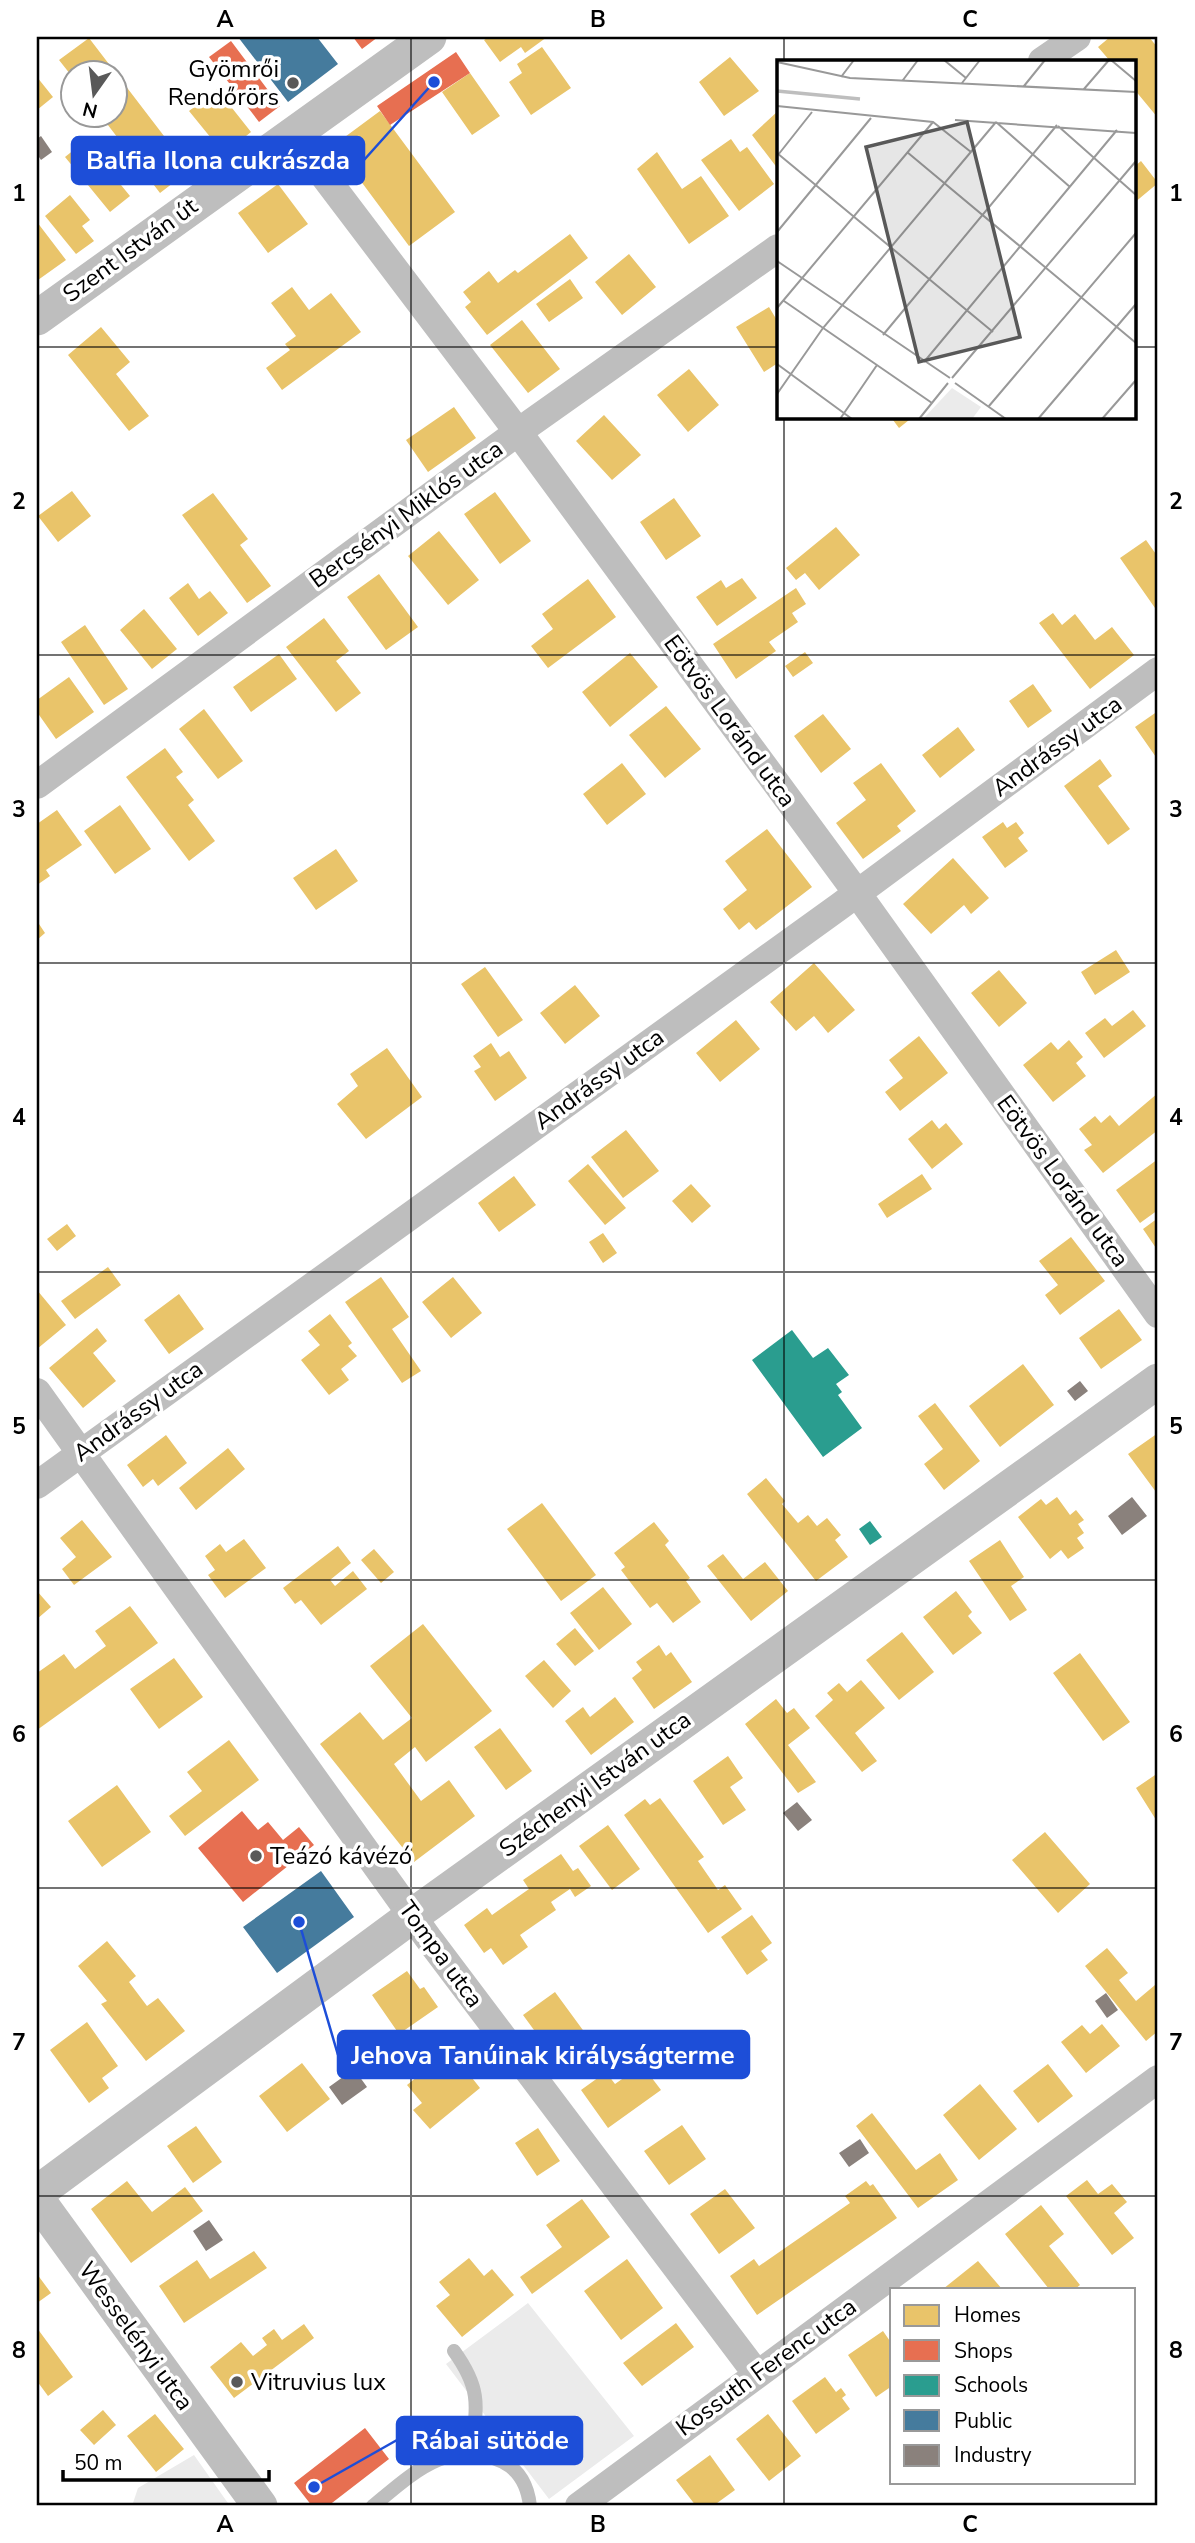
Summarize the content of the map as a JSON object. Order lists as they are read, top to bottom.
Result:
{
  "streets": {
    "street": [
      "Szent István út",
      "Bercsényi Miklós utca",
      "Eötvös Loránd utca",
      "Andrássy utca",
      "Széchenyi István utca",
      "Tompa utca",
      "Wesselényi utca",
      "Kossuth Ferenc utca"
    ]
  },
  "crossings": [
    ["Szent István út", "Eötvös Loránd utca"],
    ["Bercsényi Miklós utca", "Eötvös Loránd utca"],
    ["Eötvös Loránd utca", "Andrássy utca"],
    ["Andrássy utca", "Tompa utca"],
    ["Széchenyi István utca", "Tompa utca"],
    ["Tompa utca", "Kossuth Ferenc utca"]
  ],
  "places": [
    "Balfia Ilona cukrászda",
    "Gyömrői Rendőrörs",
    "Teázó kávézó",
    "Jehova Tanúinak királyságterme",
    "Vitruvius lux",
    "Rábai sütöde"
  ],
  "legend": [
    "Homes",
    "Shops",
    "Schools",
    "Public",
    "Industry"
  ],
  "scale_bar": "50 m",
  "north": "bottom",
  "grid": {
    "columns": ["A", "B", "C"],
    "rows": [
      "1",
      "2",
      "3",
      "4",
      "5",
      "6",
      "7",
      "8"
    ]
  }
}
